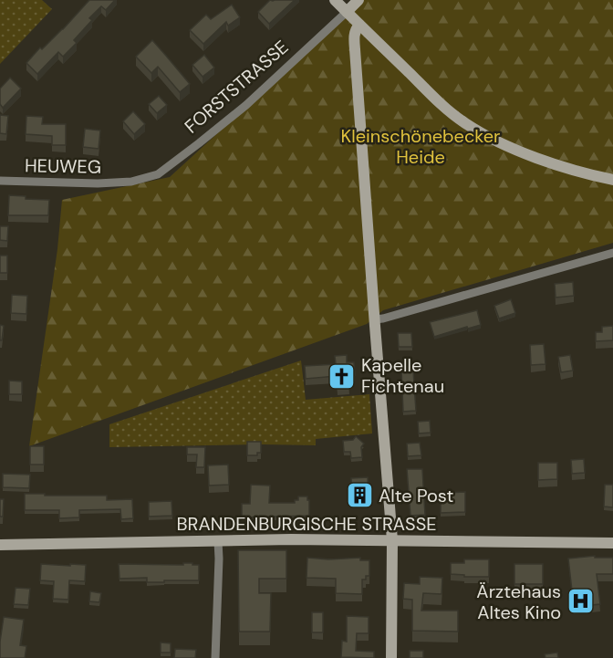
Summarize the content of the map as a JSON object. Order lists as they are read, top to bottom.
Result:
{
  "streets": {
    "street": ["FORSTSTRASSE", "HEUWEG", "BRANDENBURGISCHE STRASSE"]
  },
  "crossings": [
    ["FORSTSTRASSE", "HEUWEG"]
  ],
  "parks": ["Kleinschönebecker Heide"],
  "places": {
    "church": ["Kapelle Fichtenau"],
    "building": ["Alte Post"],
    "hospital": ["Ärztehaus Altes Kino"]
  }
}
